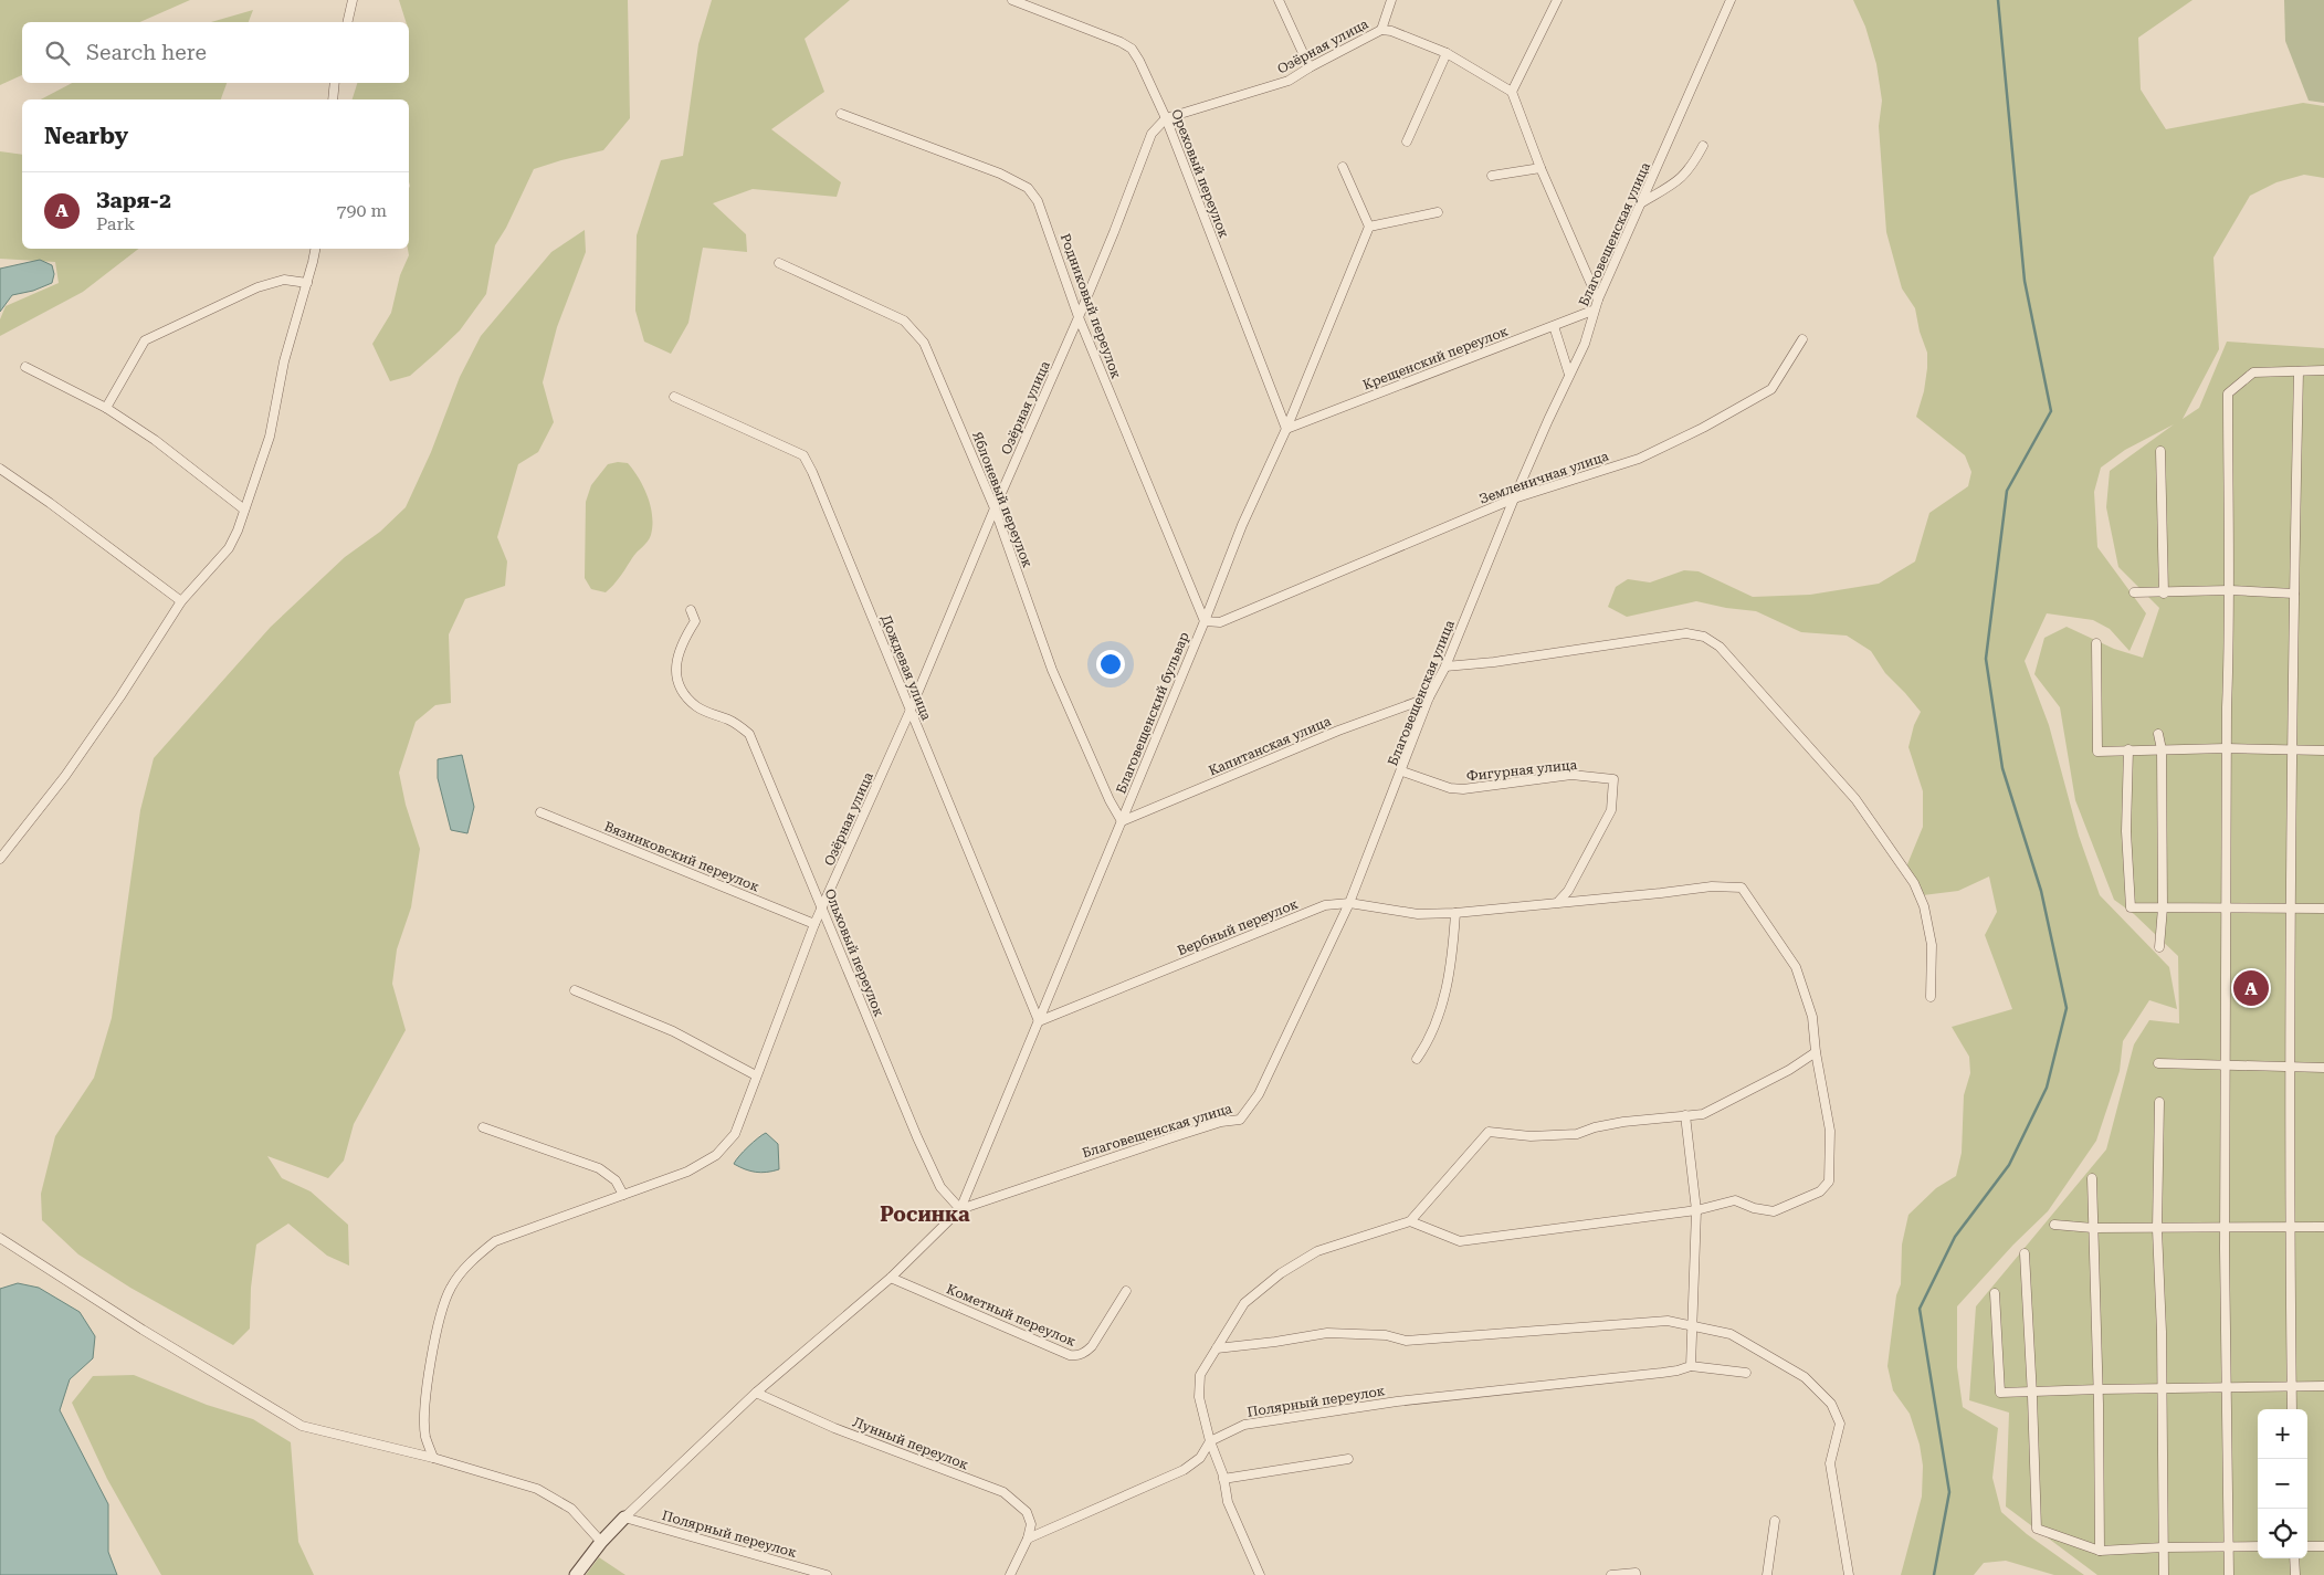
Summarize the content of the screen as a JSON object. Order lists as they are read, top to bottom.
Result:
{
  "streets": {
    "street": [
      "Озёрная улица",
      "Ореховый переулок",
      "Благовещенская улица",
      "Родниковый переулок",
      "Крещенский переулок",
      "Земленичная улица",
      "Яблоневый переулок",
      "Дождевая улица",
      "Благовещенский бульвар",
      "Капитанская улица",
      "Фигурная улица",
      "Вязниковский переулок",
      "Вербный переулок",
      "Ольховый переулок",
      "Кометный переулок",
      "Полярный переулок",
      "Лунный переулок"
    ]
  },
  "crossings": [
    ["Озёрная улица", "Ореховый переулок"],
    ["Озёрная улица", "Родниковый переулок"],
    ["Озёрная улица", "Яблоневый переулок"],
    ["Озёрная улица", "Дождевая улица"],
    ["Озёрная улица", "Вязниковский переулок"],
    ["Озёрная улица", "Ольховый переулок"],
    ["Ореховый переулок", "Крещенский переулок"],
    ["Ореховый переулок", "Благовещенский бульвар"],
    ["Благовещенская улица", "Крещенский переулок"],
    ["Благовещенская улица", "Земленичная улица"],
    ["Благовещенская улица", "Благовещенский бульвар"],
    ["Благовещенская улица", "Капитанская улица"],
    ["Благовещенская улица", "Фигурная улица"],
    ["Благовещенская улица", "Вербный переулок"],
    ["Благовещенская улица", "Ольховый переулок"],
    ["Родниковый переулок", "Земленичная улица"],
    ["Родниковый переулок", "Благовещенский бульвар"],
    ["Крещенский переулок", "Благовещенский бульвар"],
    ["Земленичная улица", "Благовещенский бульвар"],
    ["Яблоневый переулок", "Благовещенский бульвар"],
    ["Яблоневый переулок", "Капитанская улица"],
    ["Дождевая улица", "Благовещенский бульвар"],
    ["Дождевая улица", "Вербный переулок"],
    ["Благовещенский бульвар", "Капитанская улица"],
    ["Благовещенский бульвар", "Вербный переулок"],
    ["Благовещенский бульвар", "Ольховый переулок"],
    ["Фигурная улица", "Вербный переулок"],
    ["Полярный переулок", "Лунный переулок"]
  ],
  "districts": ["Росинка"],
  "page": {
    "search": "Search here",
    "heading": "Nearby",
    "list": [
      {
        "mark": "A",
        "name": "Заря-2",
        "note": "Park",
        "value": "790 m"
      }
    ],
    "pins": "A",
    "map_buttons": ["+", "−"]
  }
}
